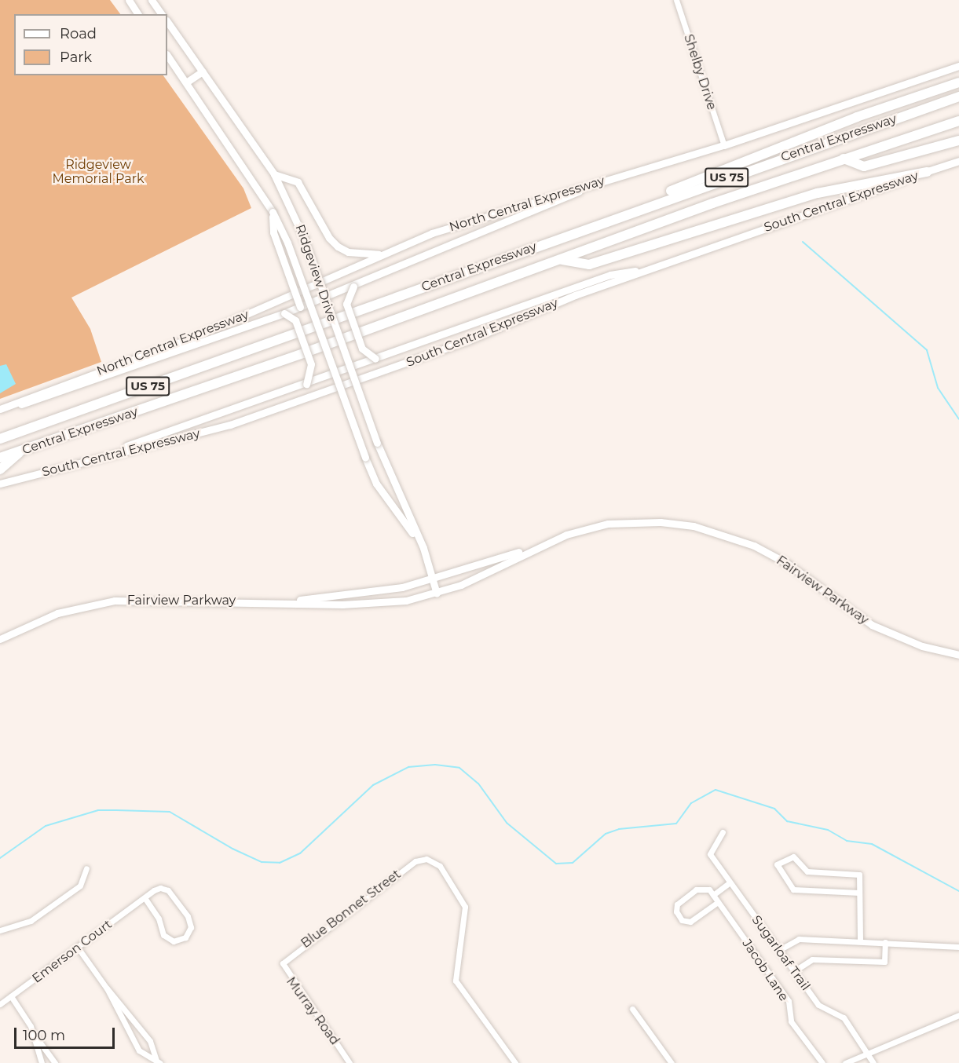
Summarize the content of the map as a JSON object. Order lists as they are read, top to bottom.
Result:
{
  "streets": {
    "highway": ["Central Expressway", "US 75"],
    "main road": [
      "South Central Expressway",
      "North Central Expressway",
      "Ridgeview Drive",
      "Fairview Parkway"
    ],
    "street": [
      "Shelby Drive",
      "Blue Bonnet Street",
      "Emerson Court",
      "Sugarloaf Trail",
      "Jacob Lane",
      "Murray Road"
    ]
  },
  "crossings": [
    ["Shelby Drive", "North Central Expressway"],
    ["Ridgeview Drive", "Fairview Parkway"],
    ["Blue Bonnet Street", "Murray Road"]
  ],
  "parks": ["Ridgeview Memorial Park"],
  "legend": ["Road", "Park"],
  "scale_bar": "100 m"
}
